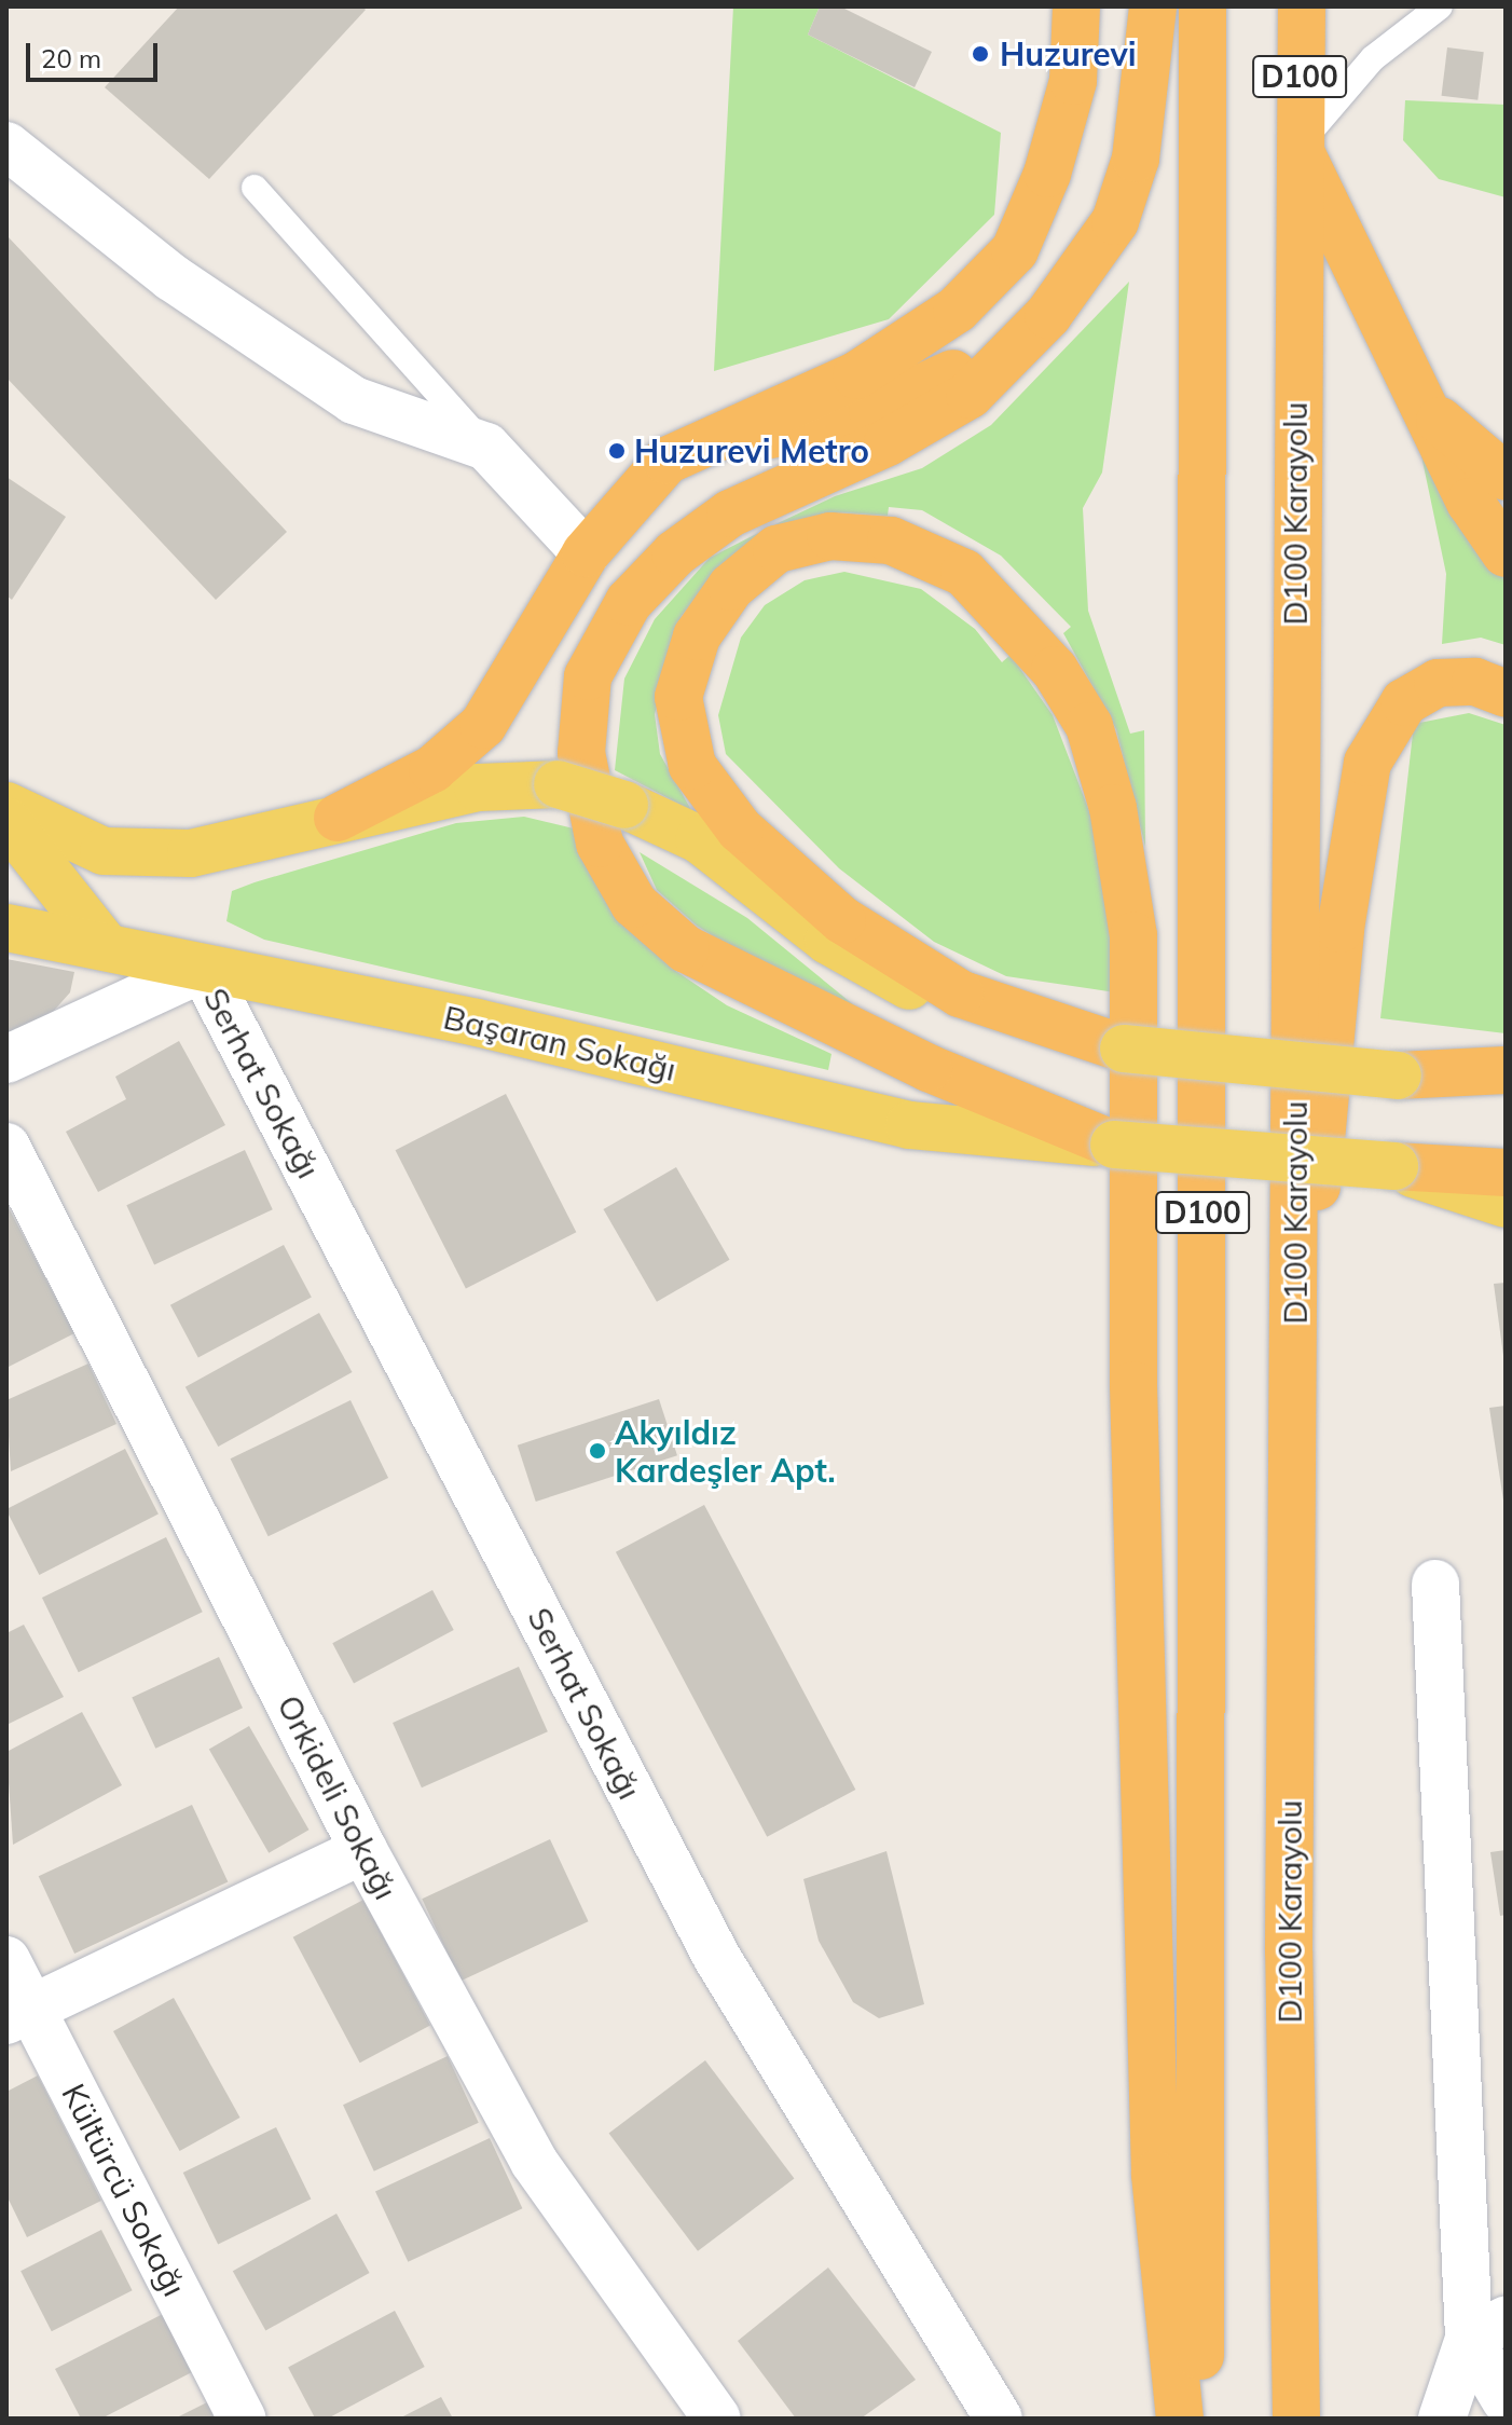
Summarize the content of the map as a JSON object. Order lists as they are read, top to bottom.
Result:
{
  "streets": {
    "highway": ["D100", "D100 Karayolu"],
    "main road": ["Başaran Sokağı"],
    "street": ["Serhat Sokağı", "Orkideli Sokağı", "Kültürcü Sokağı"]
  },
  "crossings": [
    ["Başaran Sokağı", "Serhat Sokağı"]
  ],
  "places": ["Huzurevi", "Huzurevi Metro", "Akyıldız Kardeşler Apt."],
  "scale_bar": "20 m"
}
